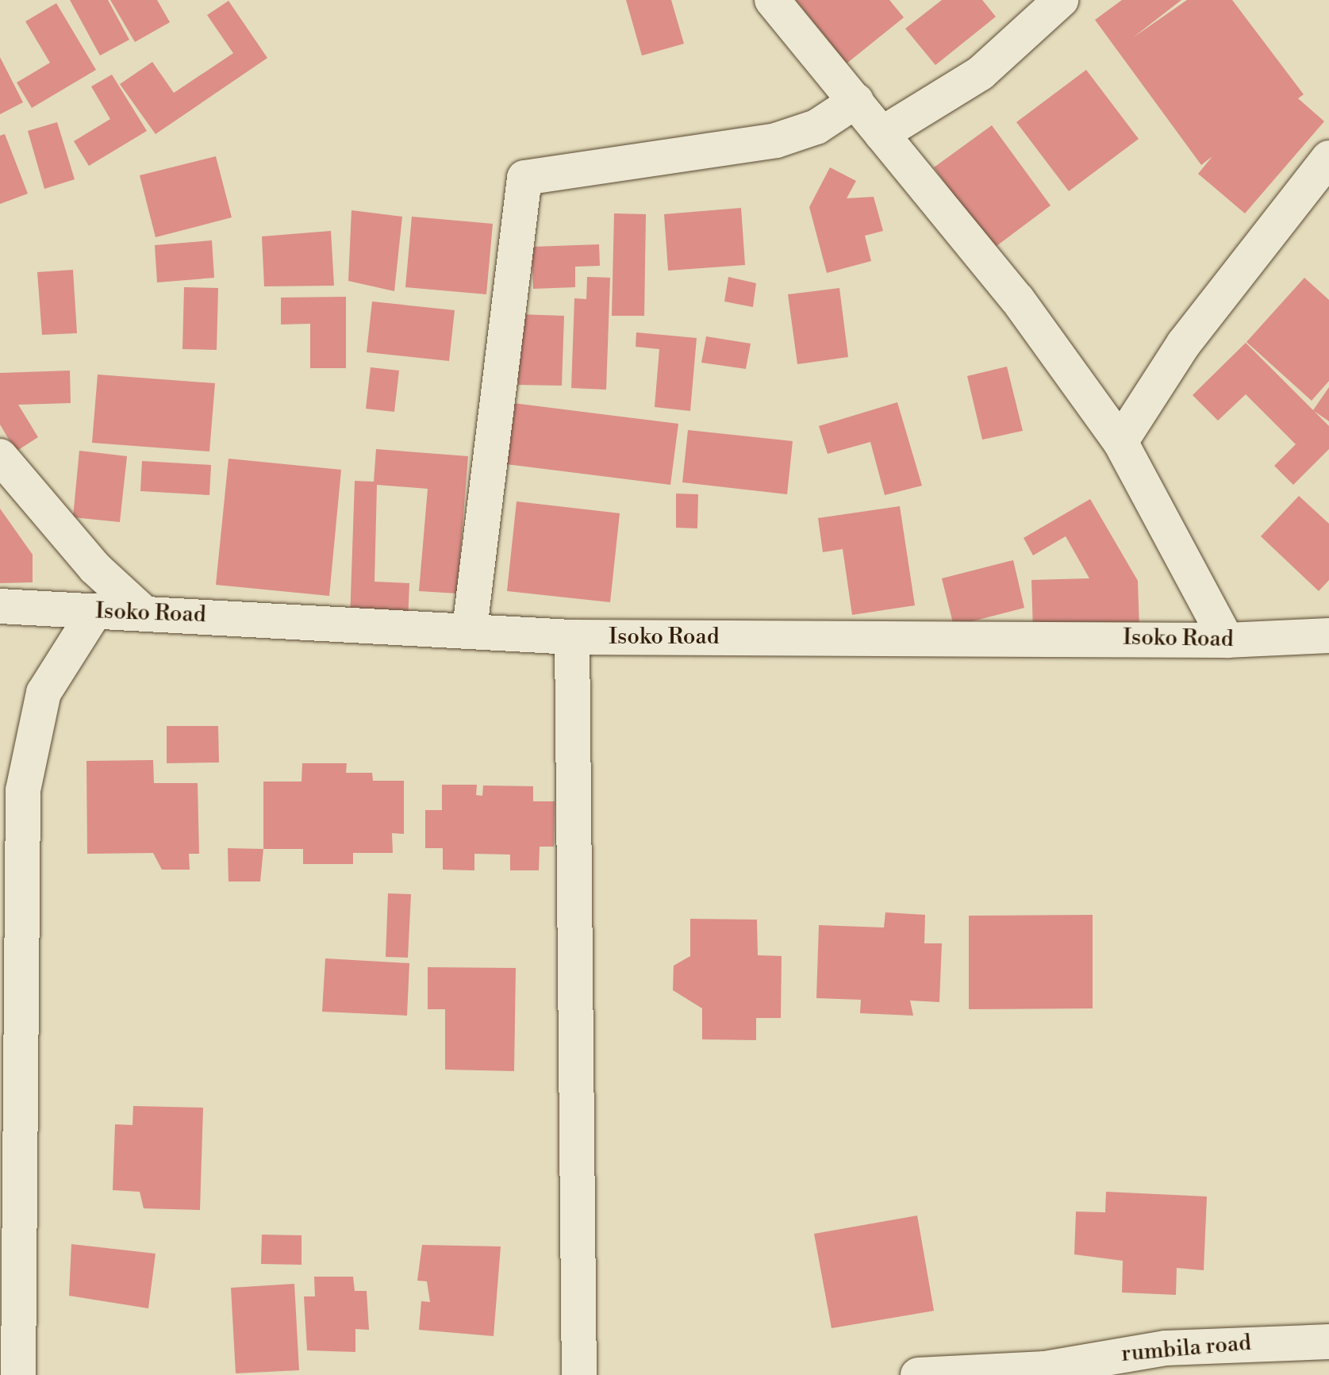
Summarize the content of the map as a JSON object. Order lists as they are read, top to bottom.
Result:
{
  "streets": {
    "street": ["Isoko Road", "rumbila road"]
  }
}
